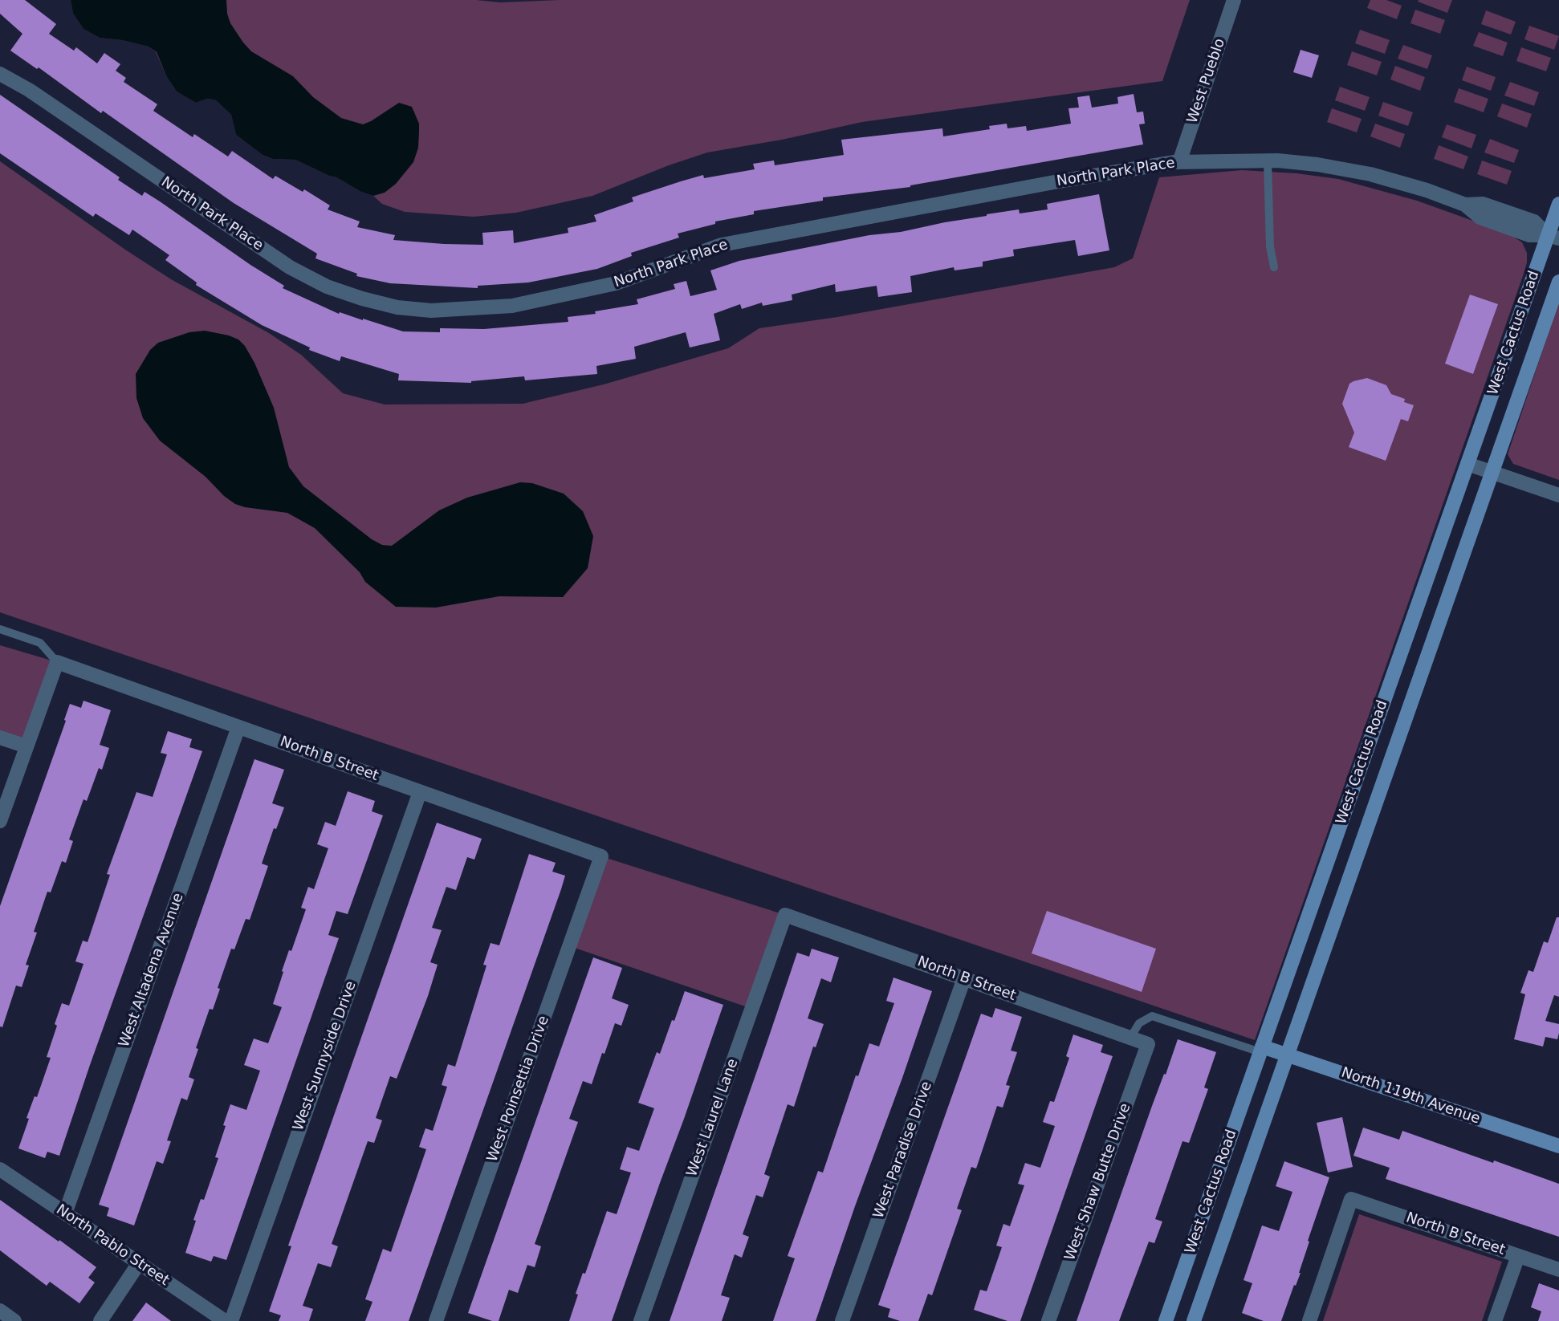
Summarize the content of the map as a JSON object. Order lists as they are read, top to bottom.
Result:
{
  "streets": {
    "street": [
      "West Pueblo",
      "North Park Place",
      "West Cactus Road",
      "North B Street",
      "West Altadena Avenue",
      "West Sunnyside Drive",
      "West Poinsettia Drive",
      "North 119th Avenue",
      "West Laurel Lane",
      "West Paradise Drive",
      "West Shaw Butte Drive",
      "North Pablo Street"
    ]
  },
  "crossings": [
    ["West Pueblo", "North Park Place"],
    ["North Park Place", "West Cactus Road"],
    ["West Cactus Road", "North 119th Avenue"],
    ["North B Street", "West Altadena Avenue"],
    ["North B Street", "West Sunnyside Drive"],
    ["North B Street", "West Poinsettia Drive"],
    ["North B Street", "West Laurel Lane"],
    ["North B Street", "West Paradise Drive"],
    ["North B Street", "West Shaw Butte Drive"],
    ["West Altadena Avenue", "North Pablo Street"]
  ]
}
